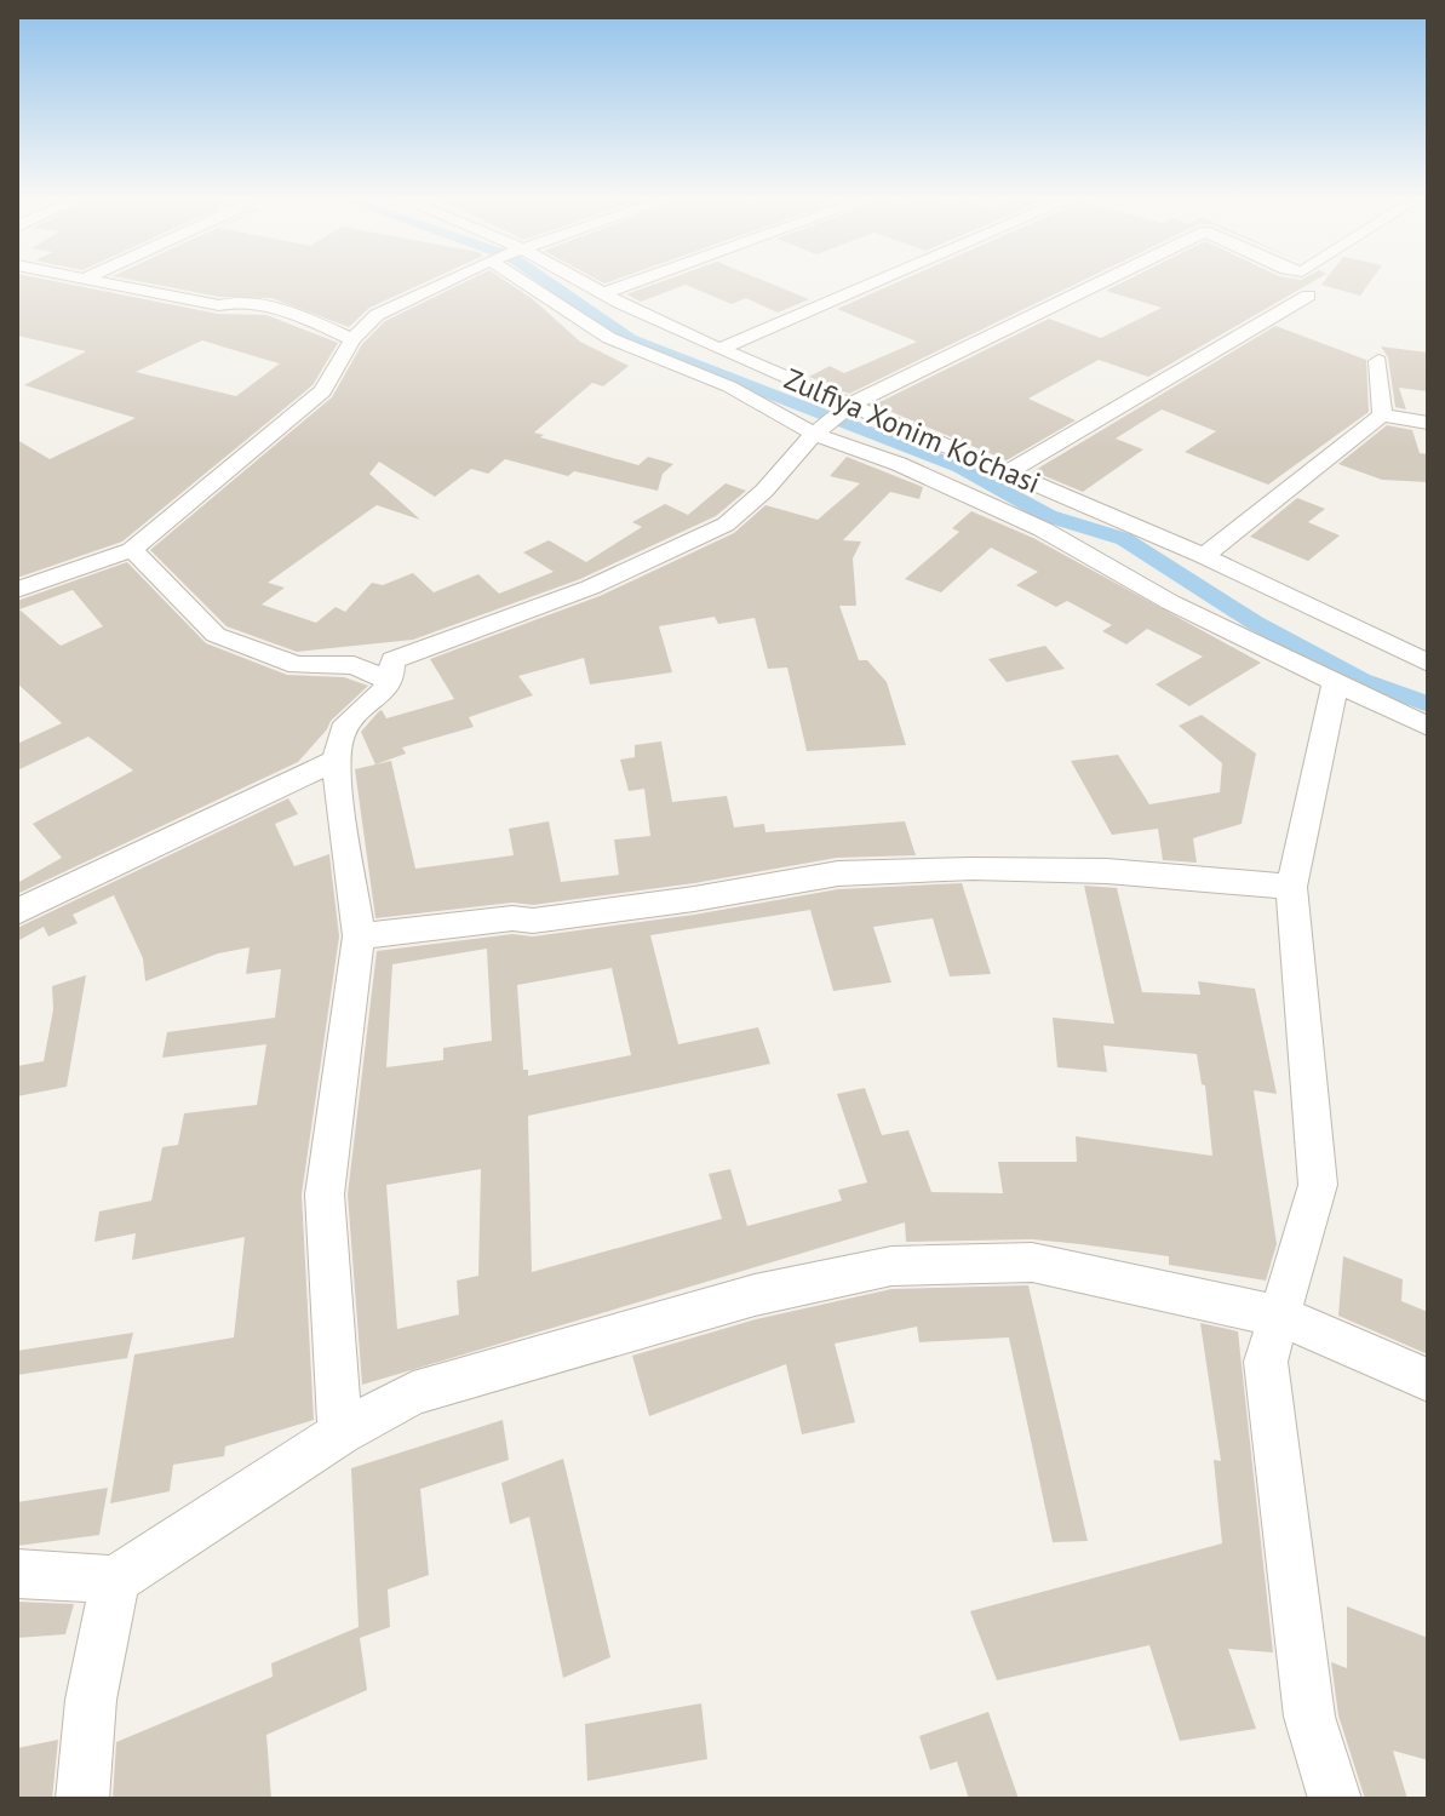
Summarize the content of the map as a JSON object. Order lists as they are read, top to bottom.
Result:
{
  "streets": {
    "street": ["Zulfiya Xonim Ko'chasi"]
  }
}
